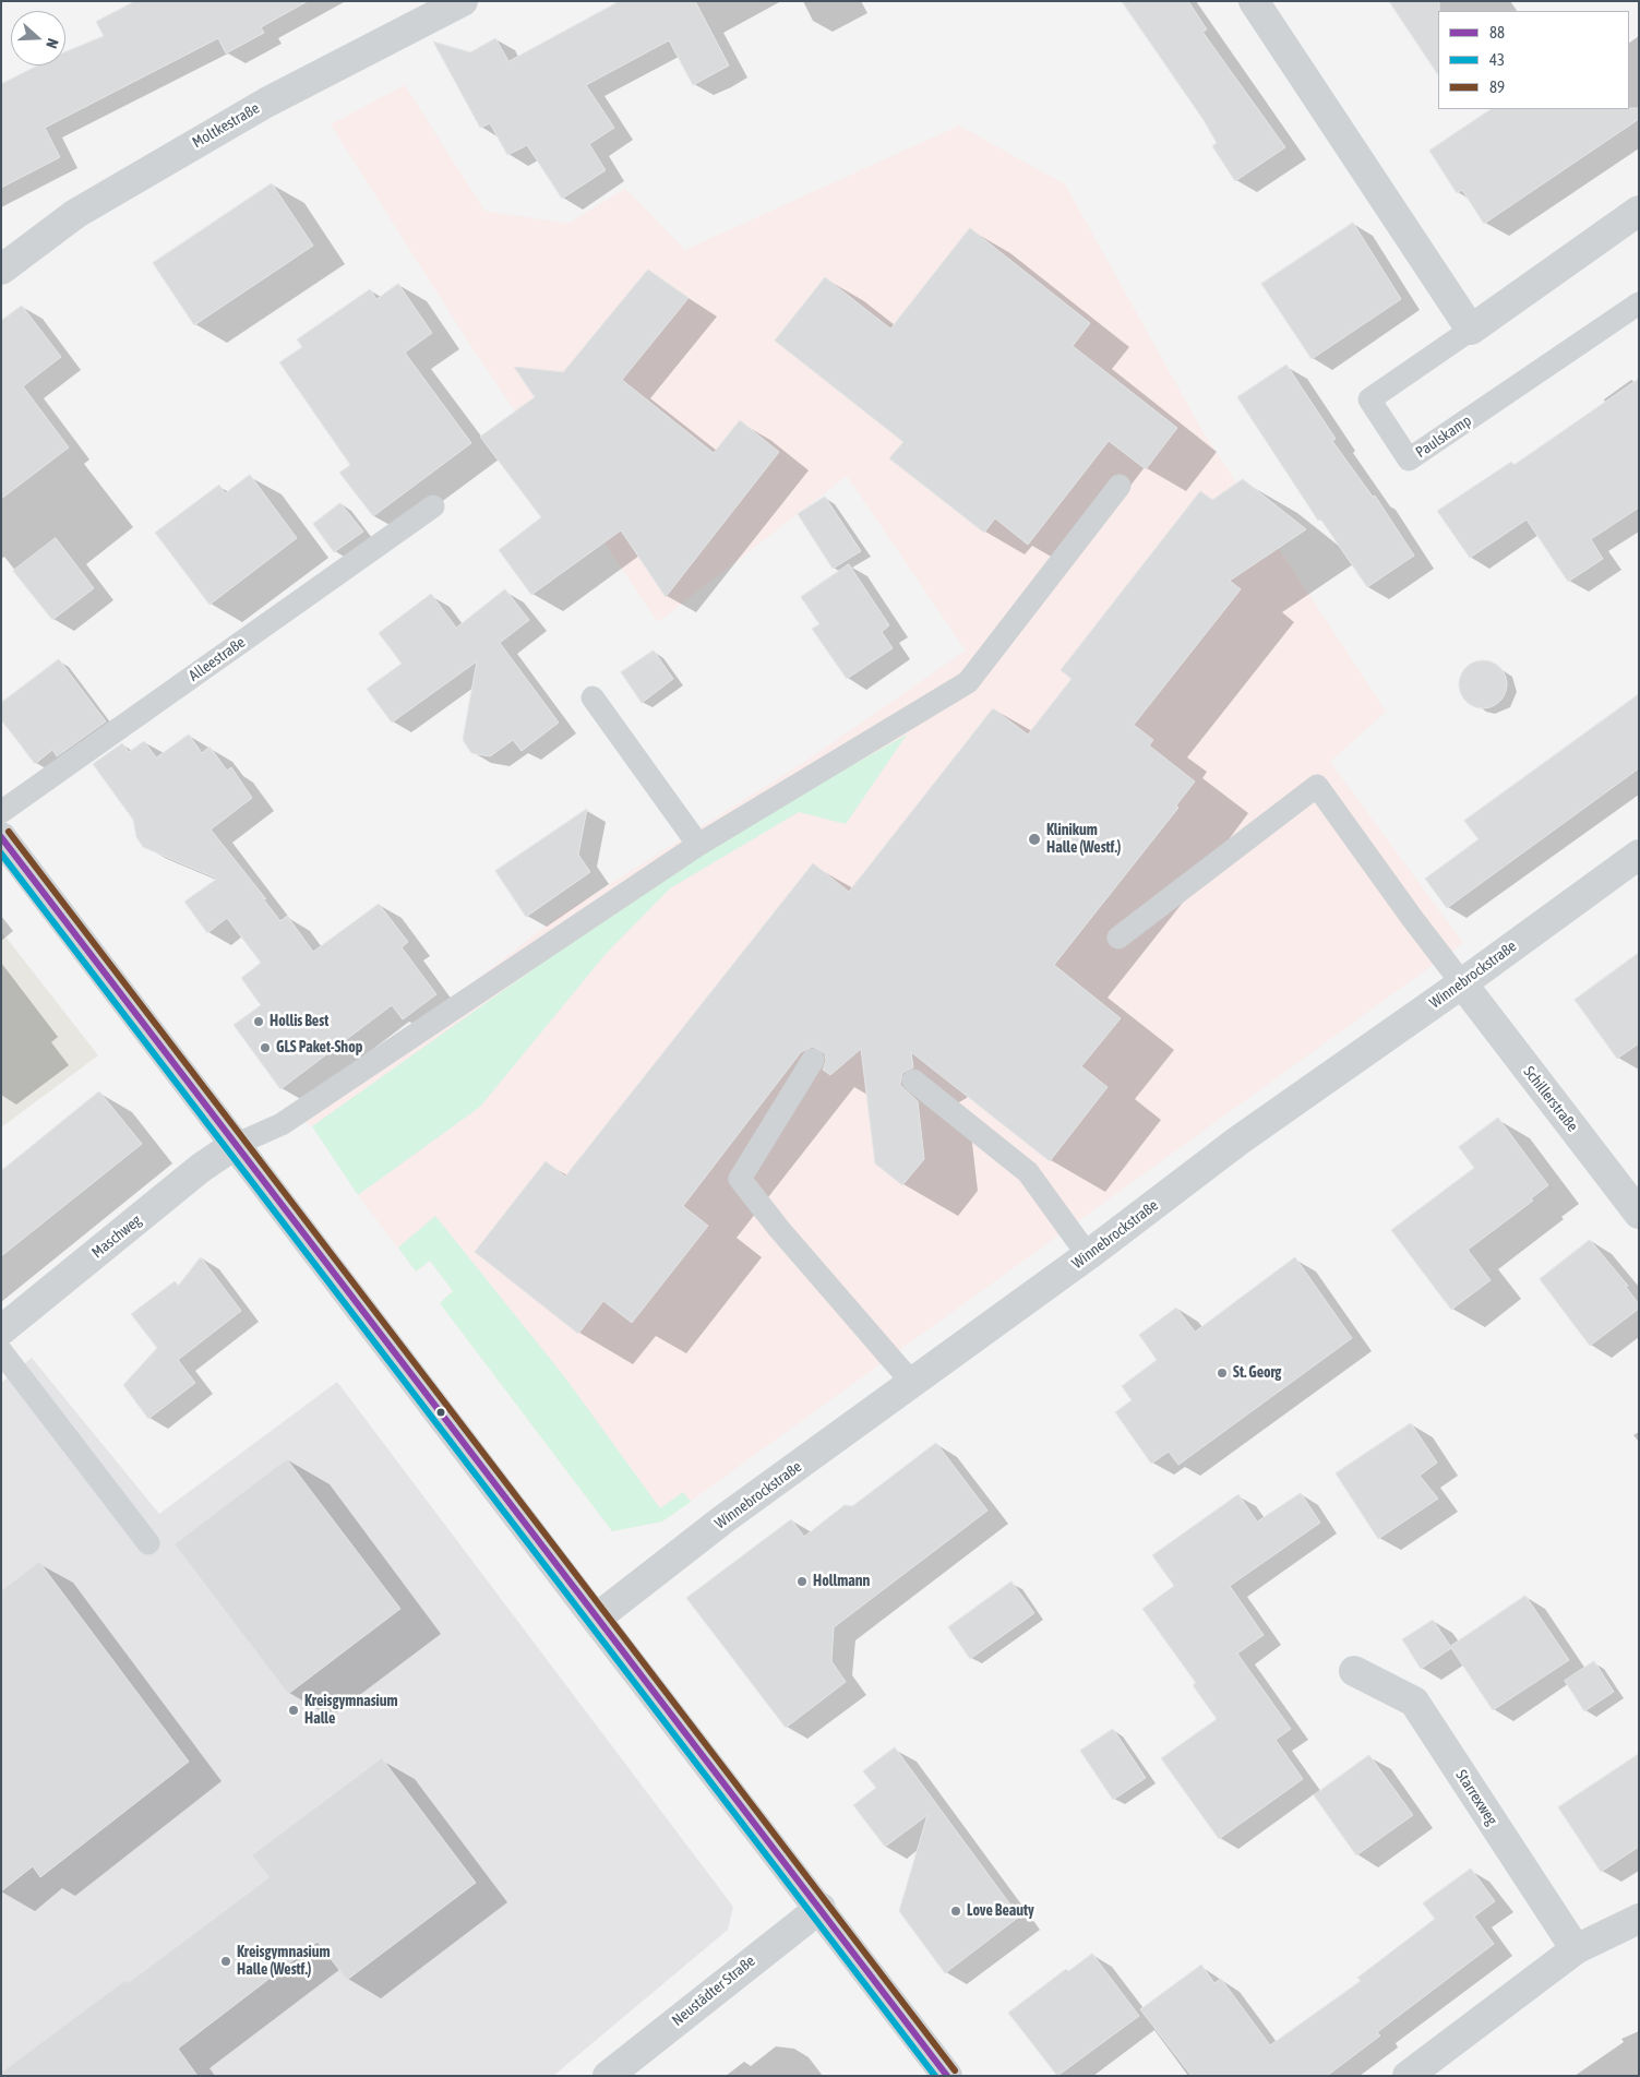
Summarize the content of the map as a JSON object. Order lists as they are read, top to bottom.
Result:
{
  "streets": {
    "street": [
      "Moltkestraße",
      "Paulskamp",
      "Winnebrockstraße",
      "Schillerstraße",
      "Maschweg",
      "Starrexweg",
      "Neustädter Straße"
    ],
    "lane": ["Alleestraße"]
  },
  "crossings": [
    ["Winnebrockstraße", "Schillerstraße"]
  ],
  "places": [
    "Klinikum Halle (Westf.)",
    "Hollis Best",
    "GLS Paket-Shop",
    "St. Georg",
    "Hollmann",
    "Kreisgymnasium Halle",
    "Love Beauty",
    "Kreisgymnasium Halle (Westf.)"
  ],
  "lines": ["transit line 89", "transit line 88", "transit line 43"],
  "legend": ["88", "43", "89"],
  "north": "right"
}
